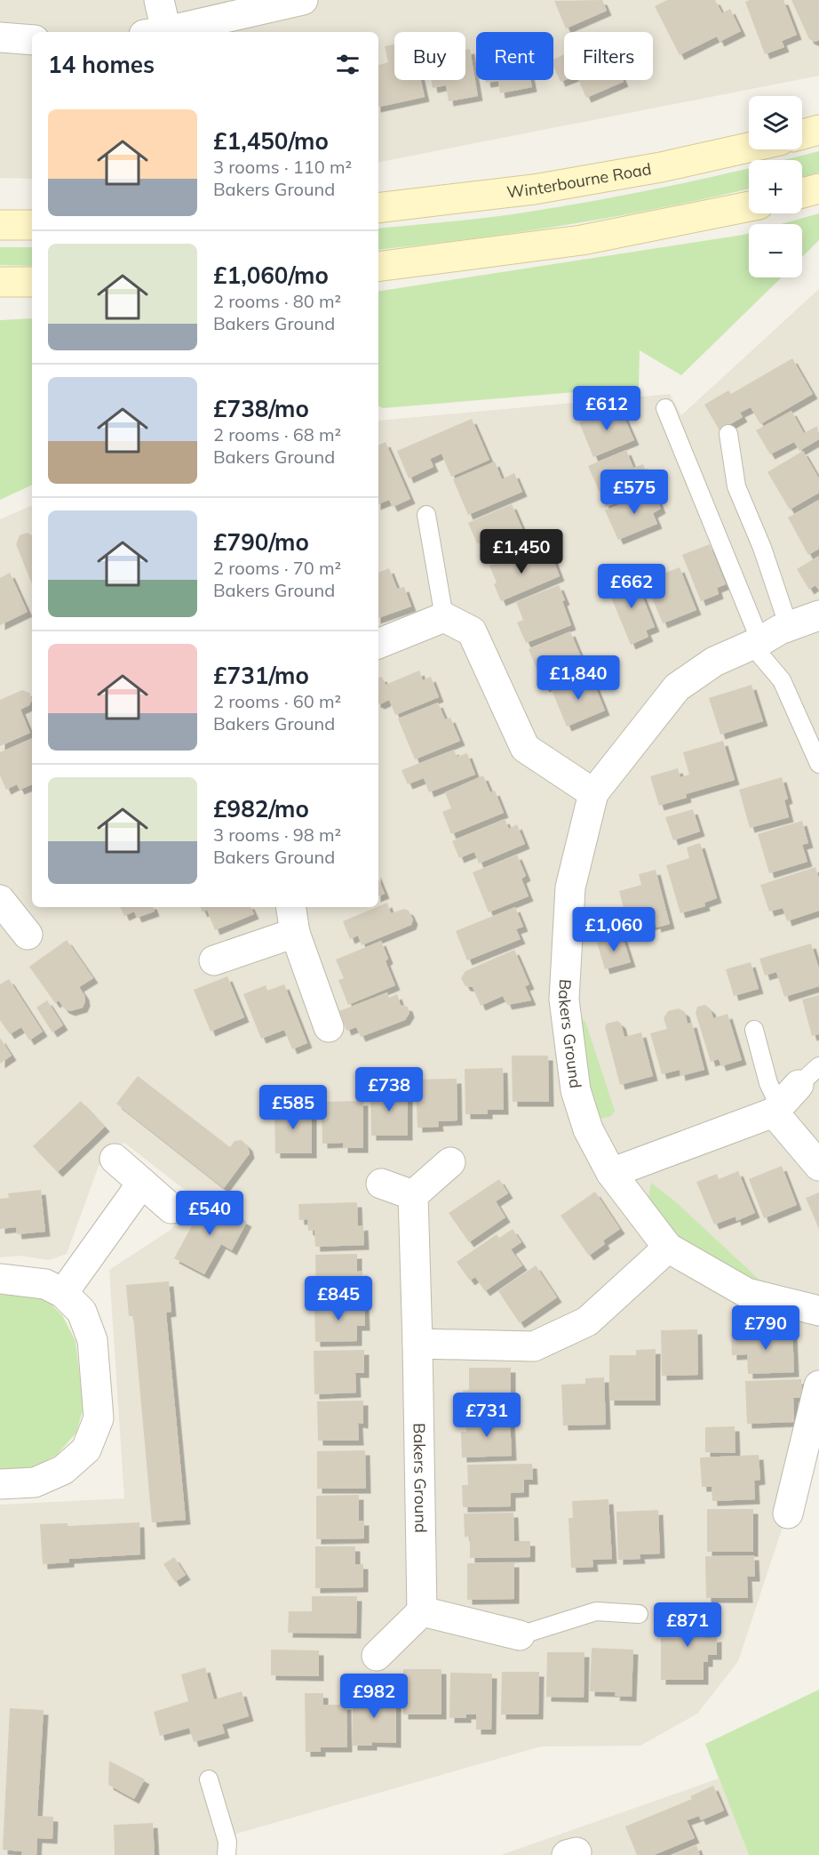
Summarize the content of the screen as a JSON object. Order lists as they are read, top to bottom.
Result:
{
  "streets": {
    "main road": ["Winterbourne Road"],
    "street": ["Bakers Ground"]
  },
  "page": {
    "chip": ["Buy", "Rent", "Filters"],
    "heading": "14 homes",
    "map_buttons": ["+", "−"],
    "list": [
      {
        "name": "£1,450/mo",
        "note": "3 rooms · 110 m² · Bakers Ground"
      },
      {
        "name": "£1,060/mo",
        "note": "2 rooms · 80 m² · Bakers Ground"
      },
      {
        "name": "£738/mo",
        "note": "2 rooms · 68 m² · Bakers Ground"
      },
      {
        "name": "£790/mo",
        "note": "2 rooms · 70 m² · Bakers Ground"
      },
      {
        "name": "£731/mo",
        "note": "2 rooms · 60 m² · Bakers Ground"
      },
      {
        "name": "£982/mo",
        "note": "3 rooms · 98 m² · Bakers Ground"
      }
    ],
    "price": [
      "£612",
      "£575",
      "£1,450",
      "£662",
      "£1,840",
      "£1,060",
      "£738",
      "£585",
      "£540",
      "£845",
      "£790",
      "£731",
      "£871",
      "£982"
    ]
  }
}
